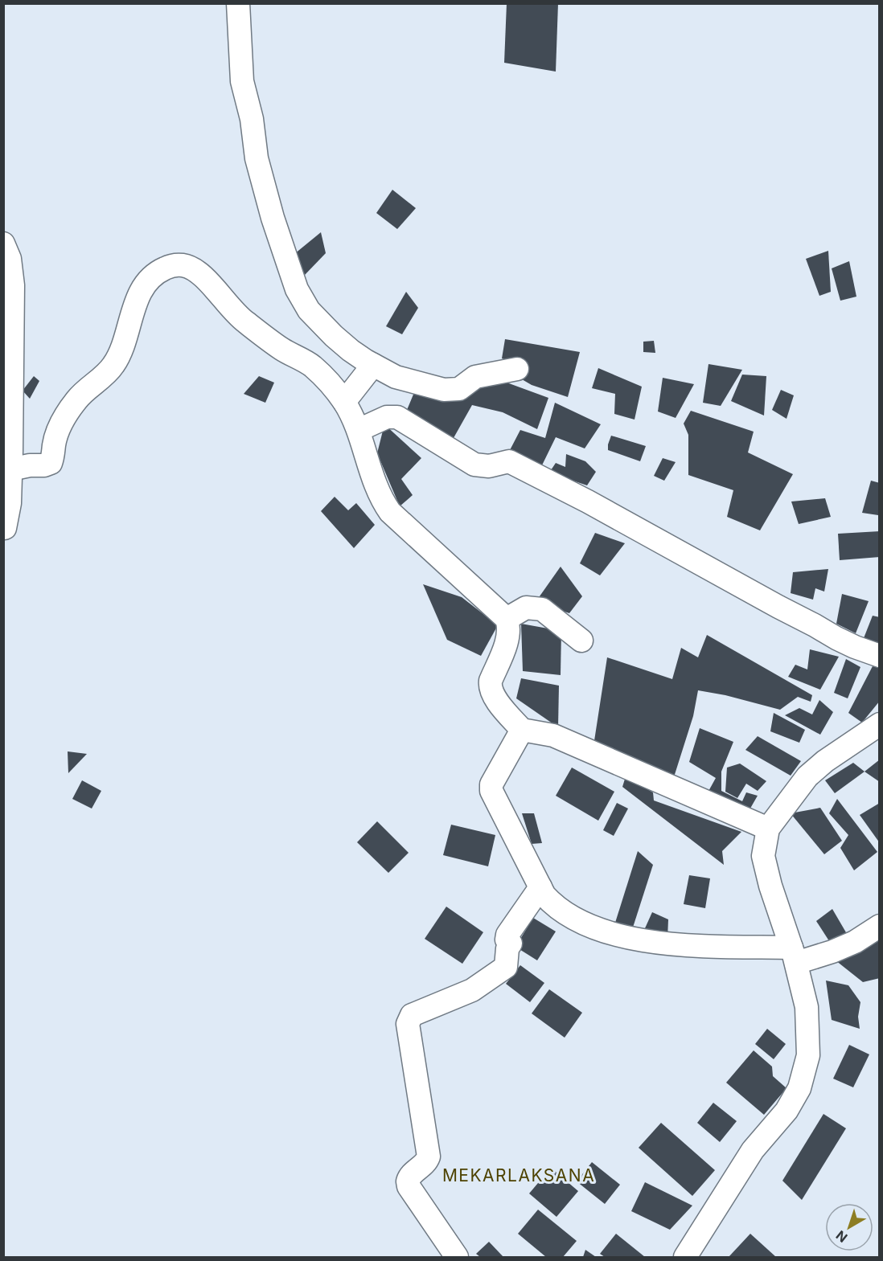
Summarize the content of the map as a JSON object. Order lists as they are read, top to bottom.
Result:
{
  "districts": ["MEKARLAKSANA"],
  "north": "bottom left"
}
